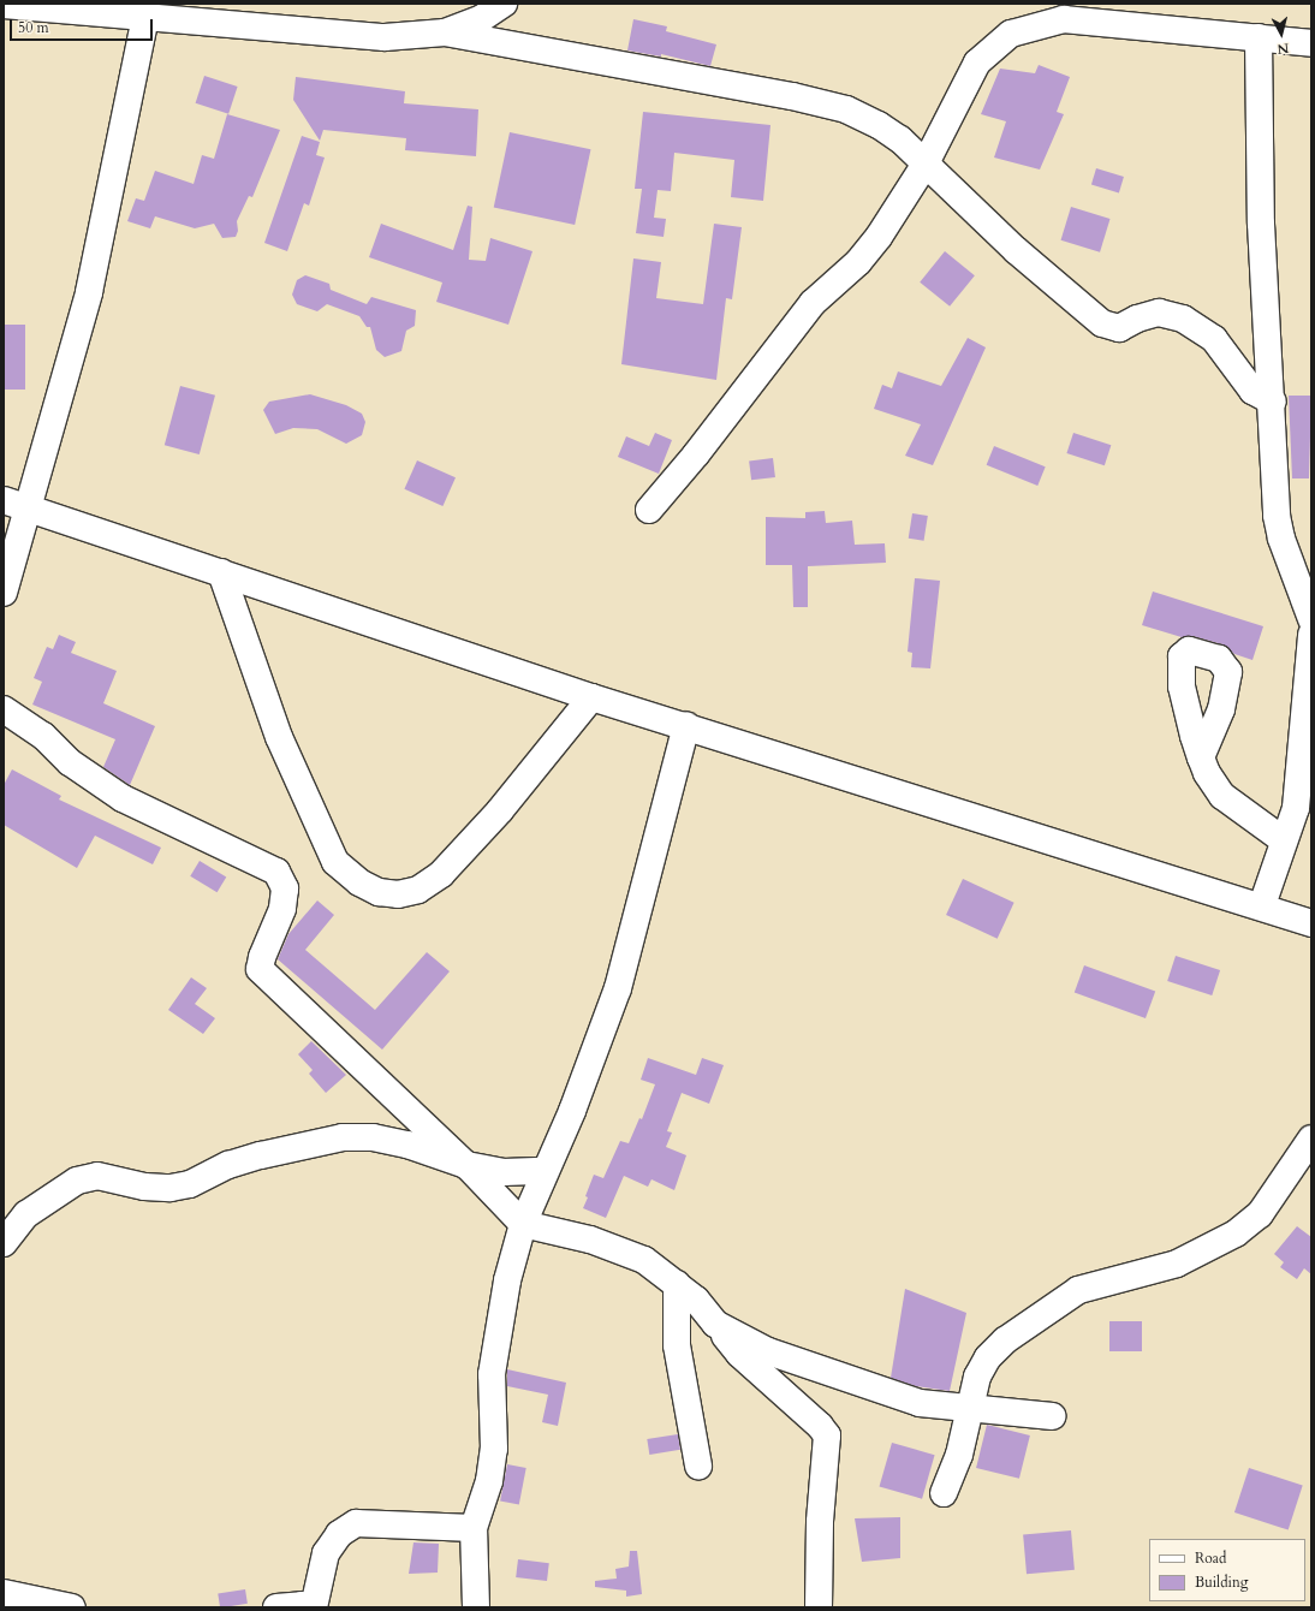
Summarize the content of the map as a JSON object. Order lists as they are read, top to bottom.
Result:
{
  "legend": ["Road", "Building"],
  "scale_bar": "50 m",
  "north": "bottom"
}
